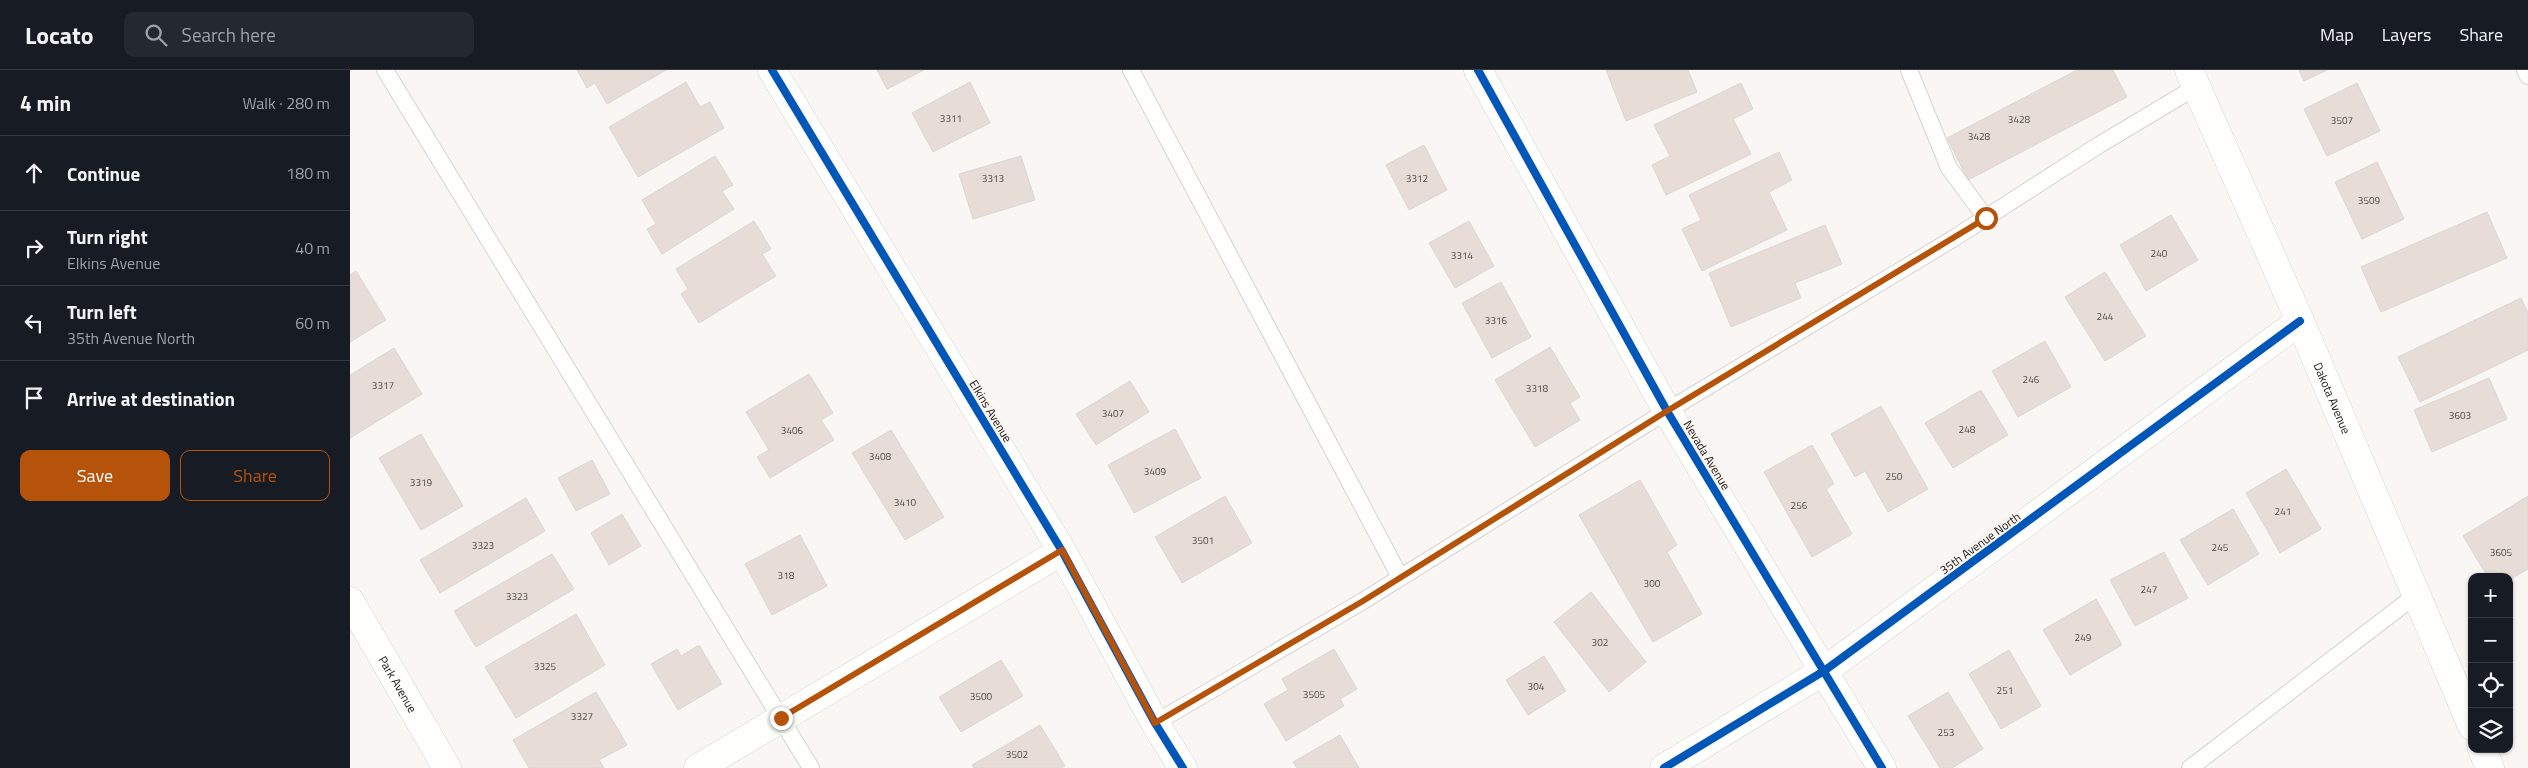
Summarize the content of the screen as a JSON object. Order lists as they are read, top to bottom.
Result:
{
  "streets": {
    "street": [
      "Dakota Avenue",
      "Elkins Avenue",
      "Nevada Avenue",
      "35th Avenue North",
      "Park Avenue"
    ]
  },
  "crossings": [
    ["Dakota Avenue", "35th Avenue North"],
    ["Nevada Avenue", "35th Avenue North"]
  ],
  "house_numbers": [
    "3311",
    "3428",
    "3507",
    "3428",
    "3313",
    "3312",
    "3509",
    "240",
    "3314",
    "244",
    "3316",
    "246",
    "3317",
    "3318",
    "3407",
    "3603",
    "248",
    "3406",
    "3408",
    "3409",
    "250",
    "3319",
    "3410",
    "256",
    "241",
    "3501",
    "3323",
    "245",
    "3605",
    "318",
    "300",
    "247",
    "3323",
    "249",
    "302",
    "3325",
    "304",
    "251",
    "3505",
    "3500",
    "3327",
    "253",
    "3502"
  ],
  "page": {
    "header": "Locato",
    "search": "Search here",
    "nav": ["Map", "Layers", "Share"],
    "heading": ["4 min", "Walk · 280 m"],
    "list": [
      ["Continue", "180 m"],
      ["Turn right", "Elkins Avenue", "40 m"],
      ["Turn left", "35th Avenue North", "60 m"],
      "Arrive at destination"
    ],
    "buttons": ["Save", "Share"],
    "map_buttons": ["+", "−"]
  }
}
